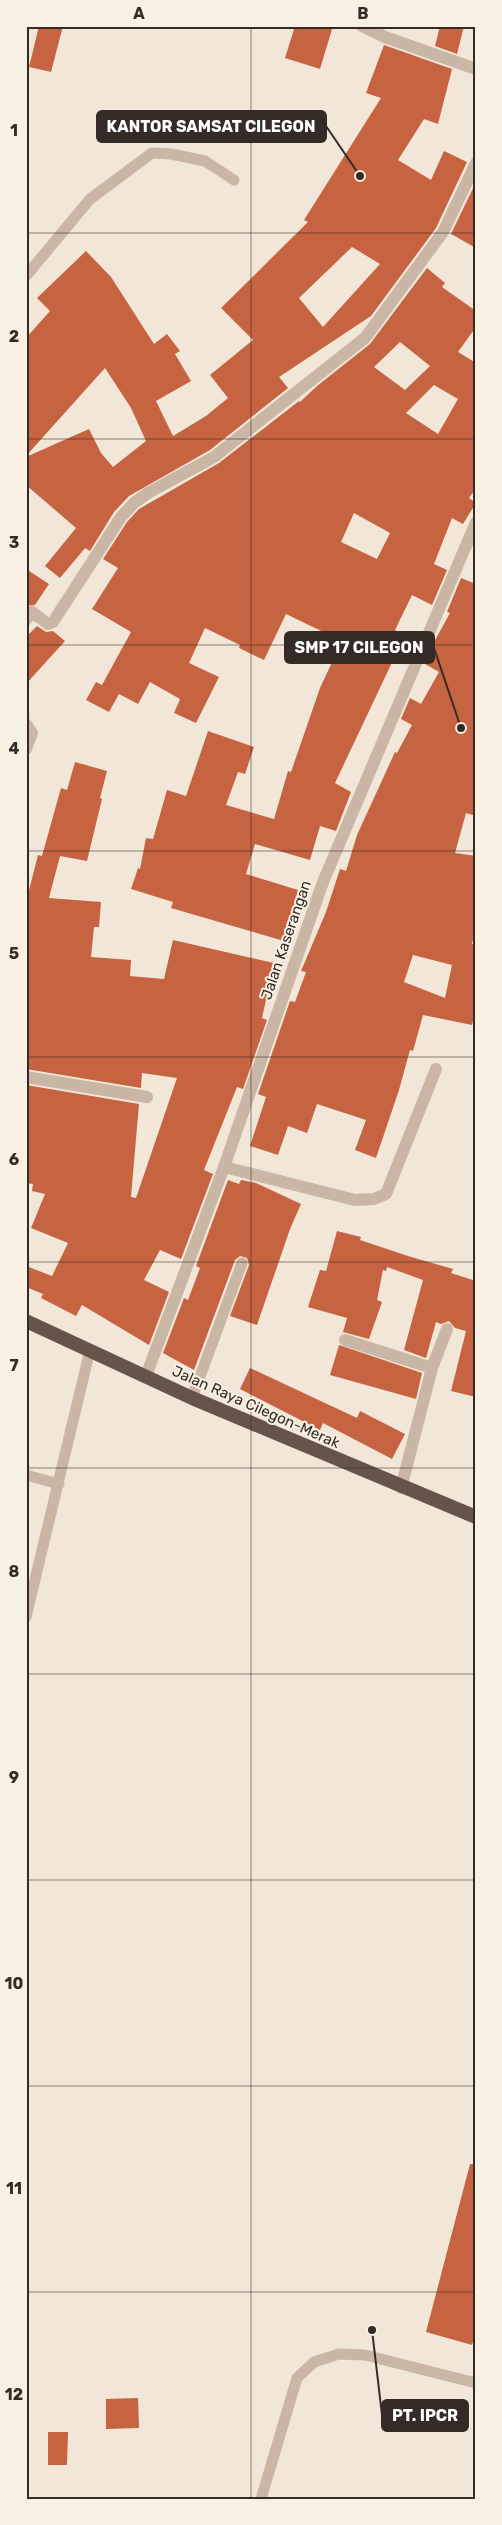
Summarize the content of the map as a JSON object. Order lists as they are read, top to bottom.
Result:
{
  "streets": {
    "highway": ["Jalan Raya Cilegon-Merak"],
    "street": ["Jalan Kaserangan"]
  },
  "crossings": [
    ["Jalan Kaserangan", "Jalan Raya Cilegon-Merak"]
  ],
  "places": ["KANTOR SAMSAT CILEGON", "SMP 17 CILEGON", "PT. IPCR"],
  "grid": {
    "columns": ["A", "B"],
    "rows": [
      "1",
      "2",
      "3",
      "4",
      "5",
      "6",
      "7",
      "8",
      "9",
      "10",
      "11",
      "12"
    ]
  }
}
